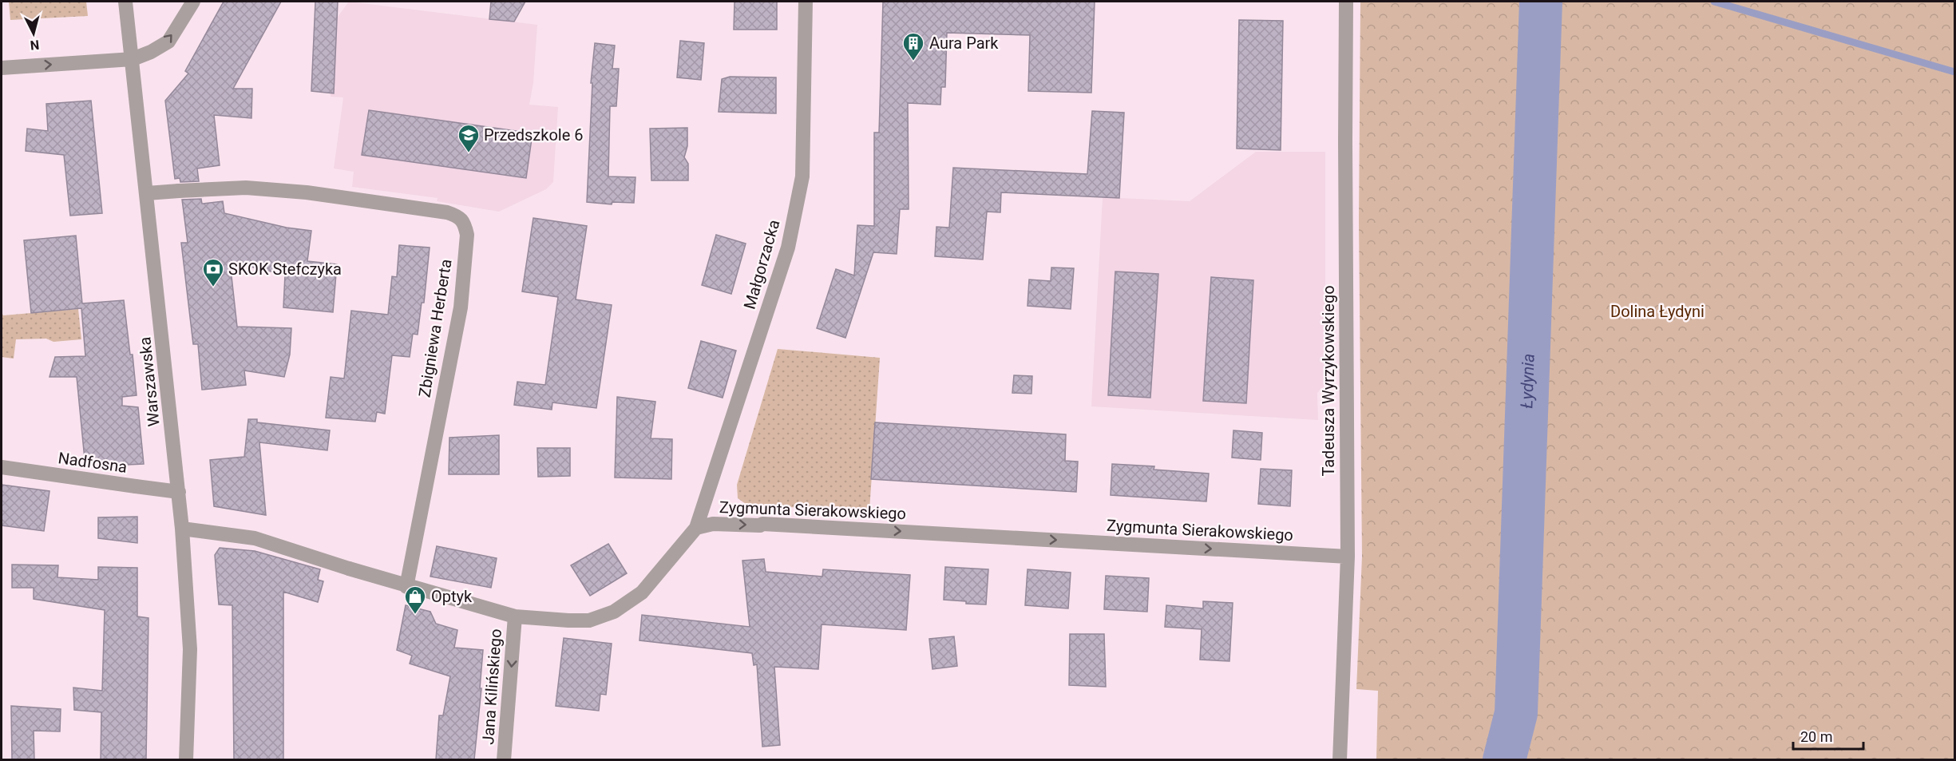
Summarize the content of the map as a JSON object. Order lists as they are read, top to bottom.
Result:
{
  "streets": {
    "street": [
      "Małgorzacka",
      "Zbigniewa Herberta",
      "Tadeusza Wyrzykowskiego",
      "Warszawska",
      "Nadfosna",
      "Zygmunta Sierakowskiego",
      "Jana Kilińskiego"
    ]
  },
  "crossings": [
    ["Małgorzacka", "Zygmunta Sierakowskiego"],
    ["Zbigniewa Herberta", "Warszawska"],
    ["Tadeusza Wyrzykowskiego", "Zygmunta Sierakowskiego"],
    ["Warszawska", "Nadfosna"]
  ],
  "one_way": ["Zygmunta Sierakowskiego", "Jana Kilińskiego"],
  "water": ["Łydynia"],
  "parks": ["Dolina Łydyni"],
  "places": {
    "building": ["Aura Park"],
    "school or university": ["Przedszkole 6"],
    "bank": ["SKOK Stefczyka"],
    "shop": ["Optyk"]
  },
  "scale_bar": "20 m",
  "north": "bottom"
}
